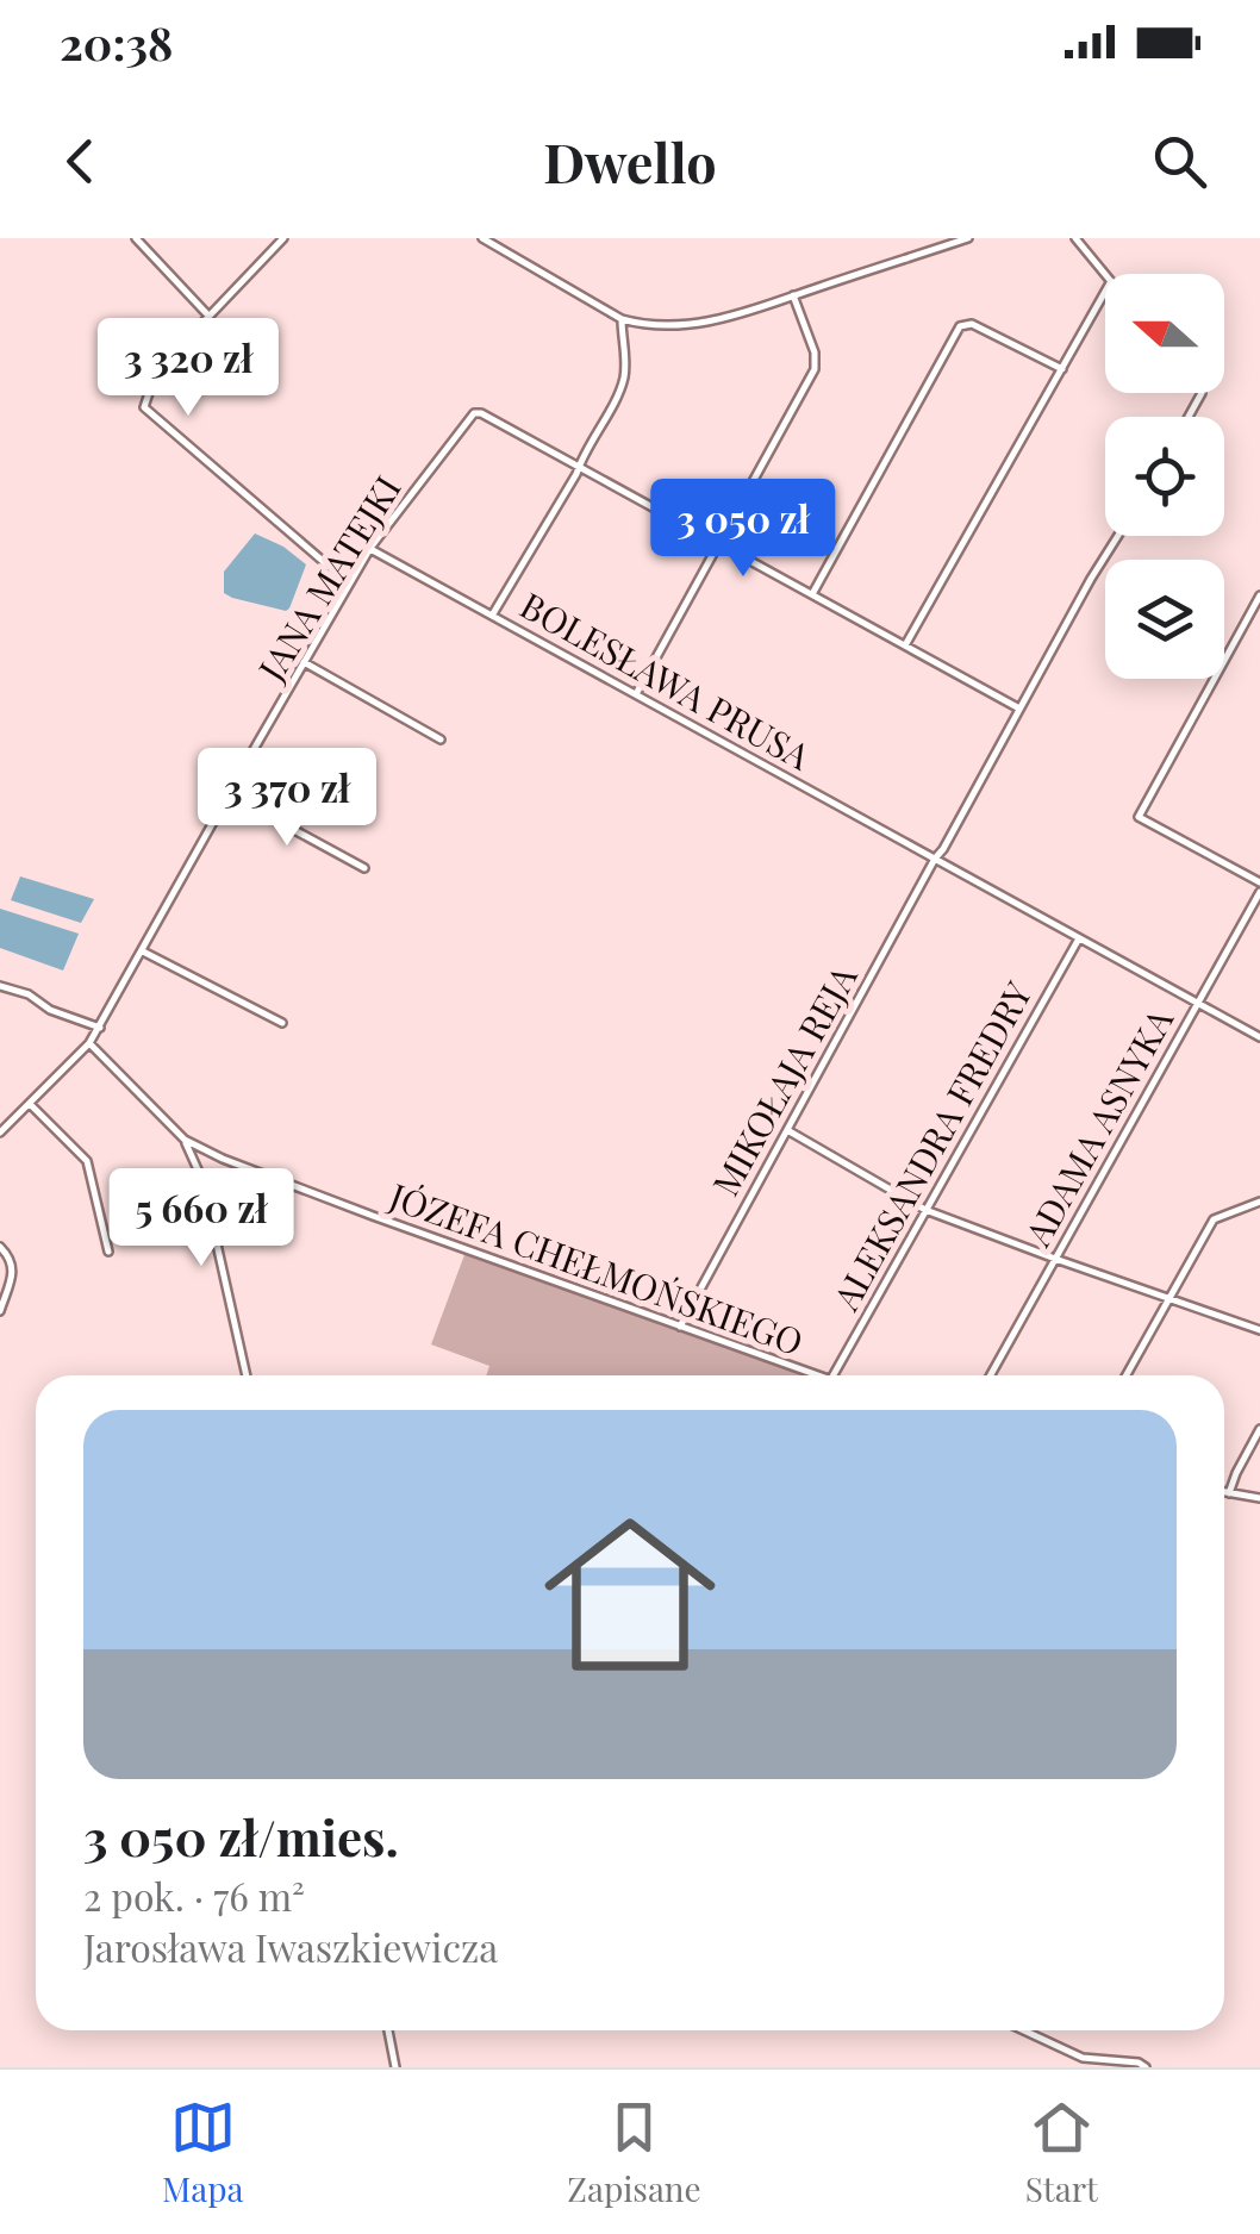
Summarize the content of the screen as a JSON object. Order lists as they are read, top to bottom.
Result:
{
  "streets": {
    "street": [
      "JANA MATEJKI",
      "BOLESŁAWA PRUSA",
      "MIKOŁAJA REJA",
      "ADAMA ASNYKA",
      "ALEKSANDRA FREDRY",
      "JÓZEFA CHEŁMOŃSKIEGO"
    ]
  },
  "crossings": [
    ["JANA MATEJKI", "BOLESŁAWA PRUSA"],
    ["JANA MATEJKI", "JÓZEFA CHEŁMOŃSKIEGO"],
    ["BOLESŁAWA PRUSA", "MIKOŁAJA REJA"],
    ["BOLESŁAWA PRUSA", "ADAMA ASNYKA"],
    ["BOLESŁAWA PRUSA", "ALEKSANDRA FREDRY"],
    ["MIKOŁAJA REJA", "JÓZEFA CHEŁMOŃSKIEGO"]
  ],
  "north": "left",
  "page": {
    "status": "20:38",
    "header": "Dwello",
    "price": [
      "3 320 zł",
      "3 050 zł",
      "3 370 zł",
      "5 660 zł"
    ],
    "list": [
      {
        "name": "3 050 zł/mies.",
        "note": "2 pok. · 76 m² · Jarosława Iwaszkiewicza"
      }
    ],
    "tabs": ["Mapa", "Zapisane", "Start"]
  }
}
